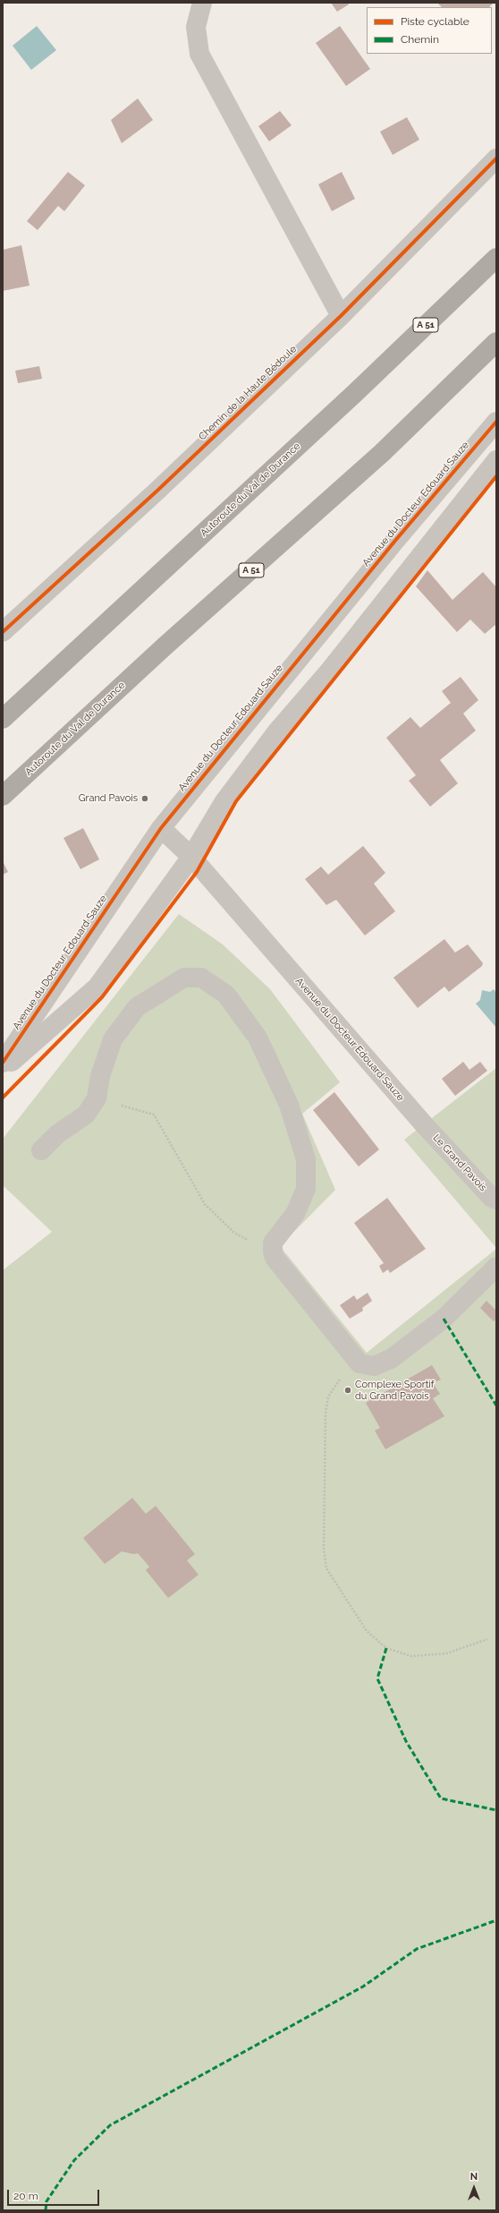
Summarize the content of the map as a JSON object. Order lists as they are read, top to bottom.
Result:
{
  "streets": {
    "highway": ["A 51", "Autoroute du Val de Durance"],
    "street": ["Chemin de la Haute Bédoule", "Avenue du Docteur Edouard Sauze", "Le Grand Pavois"]
  },
  "crossings": [
    ["Avenue du Docteur Edouard Sauze", "Le Grand Pavois"]
  ],
  "places": ["Grand Pavois", "Complexe Sportif du Grand Pavois"],
  "legend": ["Piste cyclable", "Chemin"],
  "scale_bar": "20 m",
  "north": "top"
}
